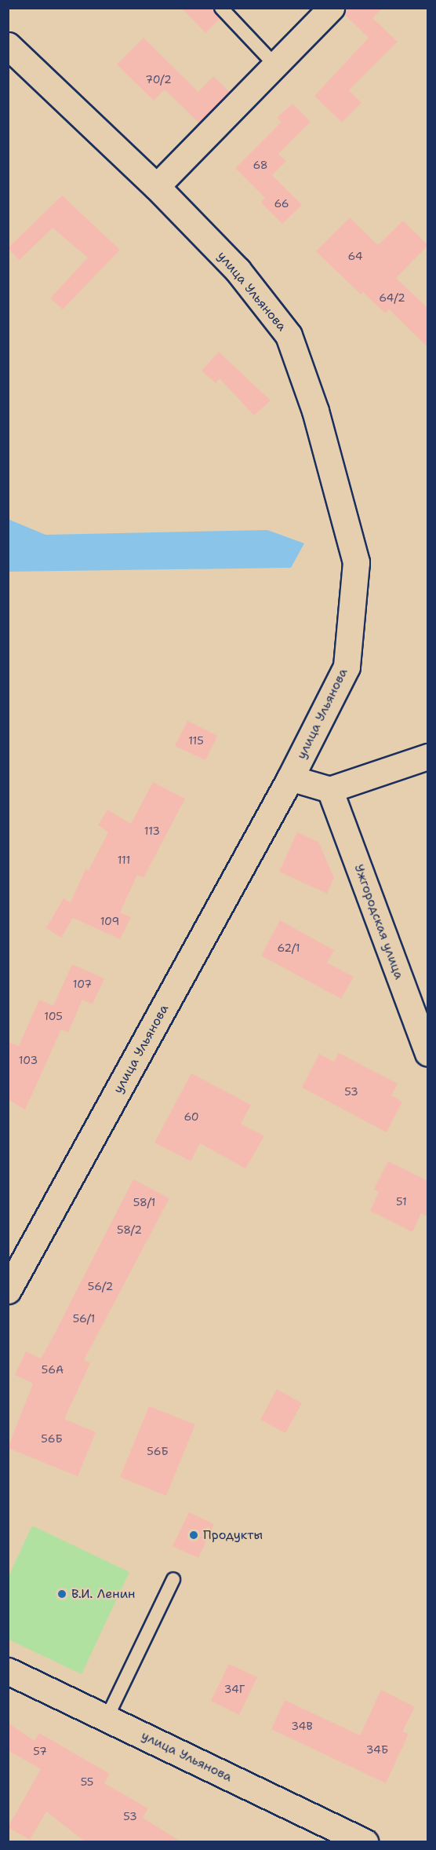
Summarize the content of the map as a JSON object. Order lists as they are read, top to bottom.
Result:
{
  "streets": {
    "street": ["улица Ульянова", "Ужгородская улица"]
  },
  "places": ["Продукты", "В.И. Ленин"],
  "house_numbers": [
    "70/2",
    "68",
    "66",
    "64",
    "64/2",
    "115",
    "113",
    "111",
    "109",
    "62/1",
    "107",
    "105",
    "103",
    "53",
    "60",
    "51",
    "58/1",
    "58/2",
    "56/2",
    "56/1",
    "56А",
    "56Б",
    "56Б",
    "34Г",
    "34В",
    "34Б",
    "57",
    "55",
    "53"
  ]
}
